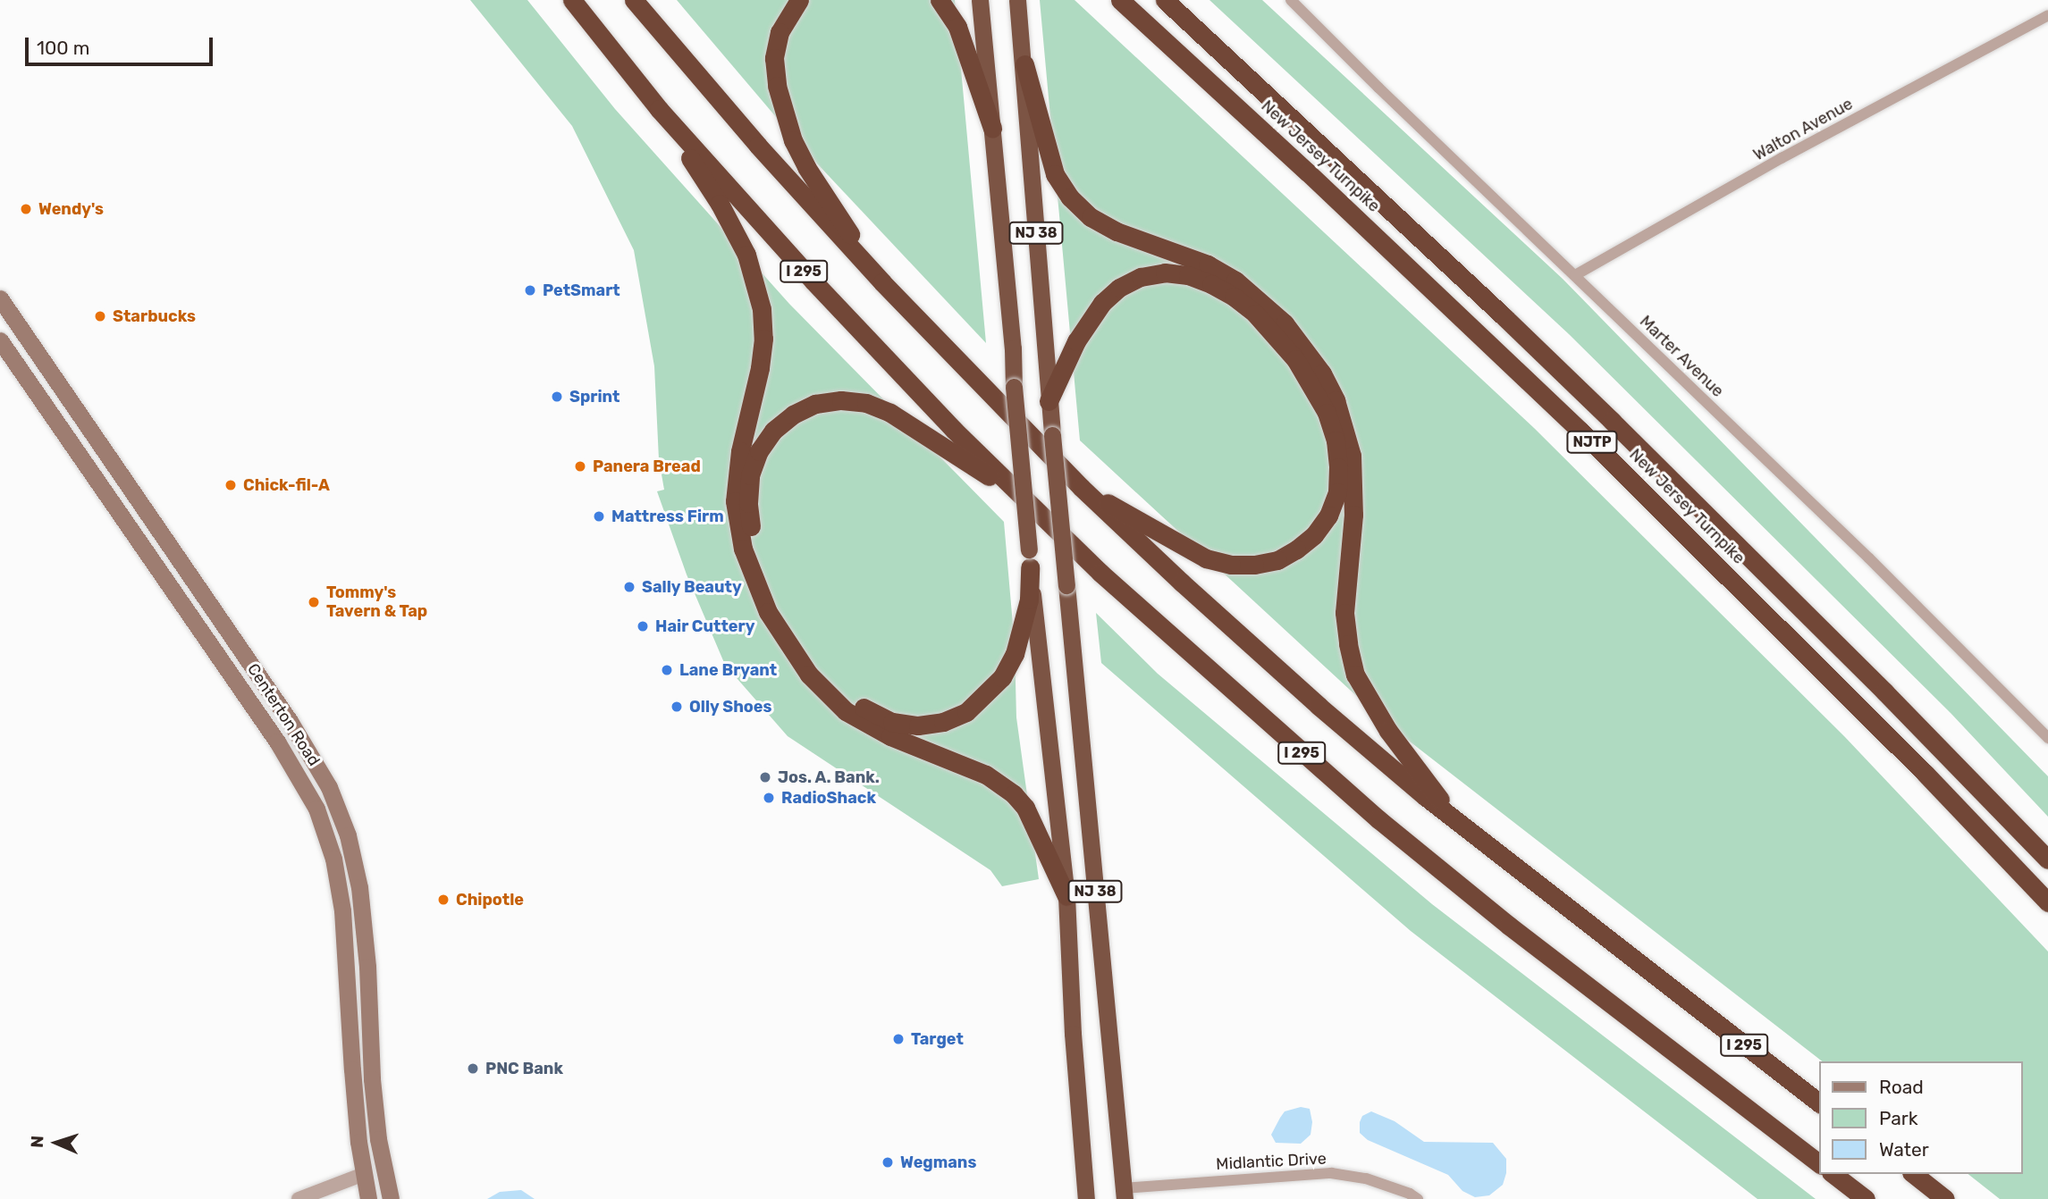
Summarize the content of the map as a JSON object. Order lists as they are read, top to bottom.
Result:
{
  "streets": {
    "highway": [
      "New Jersey Turnpike",
      "NJ 38",
      "I 295",
      "NJTP"
    ],
    "main road": ["Centerton Road"],
    "street": ["Walton Avenue", "Marter Avenue", "Midlantic Drive"]
  },
  "crossings": [
    ["Walton Avenue", "Marter Avenue"],
    ["NJ 38", "Midlantic Drive"]
  ],
  "places": [
    "Wendy's",
    "PetSmart",
    "Starbucks",
    "Sprint",
    "Panera Bread",
    "Chick-fil-A",
    "Mattress Firm",
    "Sally Beauty",
    "Tommy's Tavern & Tap",
    "Hair Cuttery",
    "Lane Bryant",
    "Olly Shoes",
    "Jos. A. Bank.",
    "RadioShack",
    "Chipotle",
    "Target",
    "PNC Bank",
    "Wegmans"
  ],
  "legend": ["Road", "Park", "Water"],
  "scale_bar": "100 m",
  "north": "left"
}
